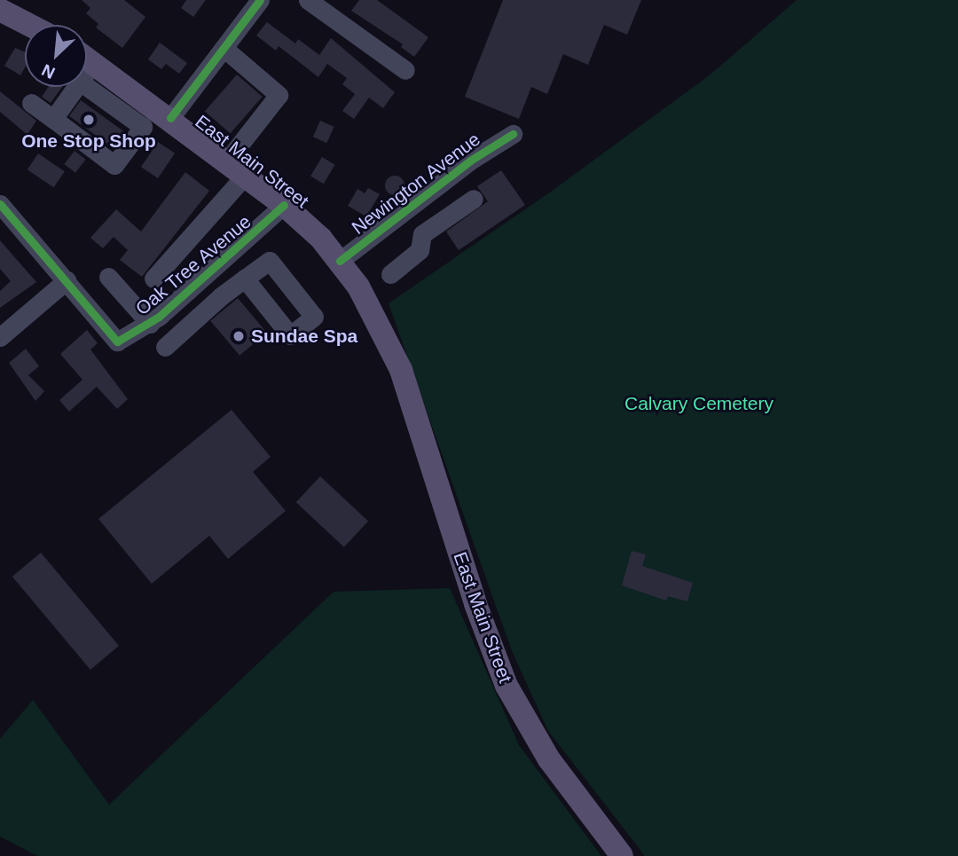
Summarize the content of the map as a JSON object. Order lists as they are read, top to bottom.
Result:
{
  "streets": {
    "main road": ["East Main Street"],
    "street": ["Newington Avenue", "Oak Tree Avenue"]
  },
  "crossings": [
    ["East Main Street", "Newington Avenue"],
    ["East Main Street", "Oak Tree Avenue"]
  ],
  "parks": ["Calvary Cemetery"],
  "places": ["One Stop Shop", "Sundae Spa"],
  "north": "bottom left"
}
